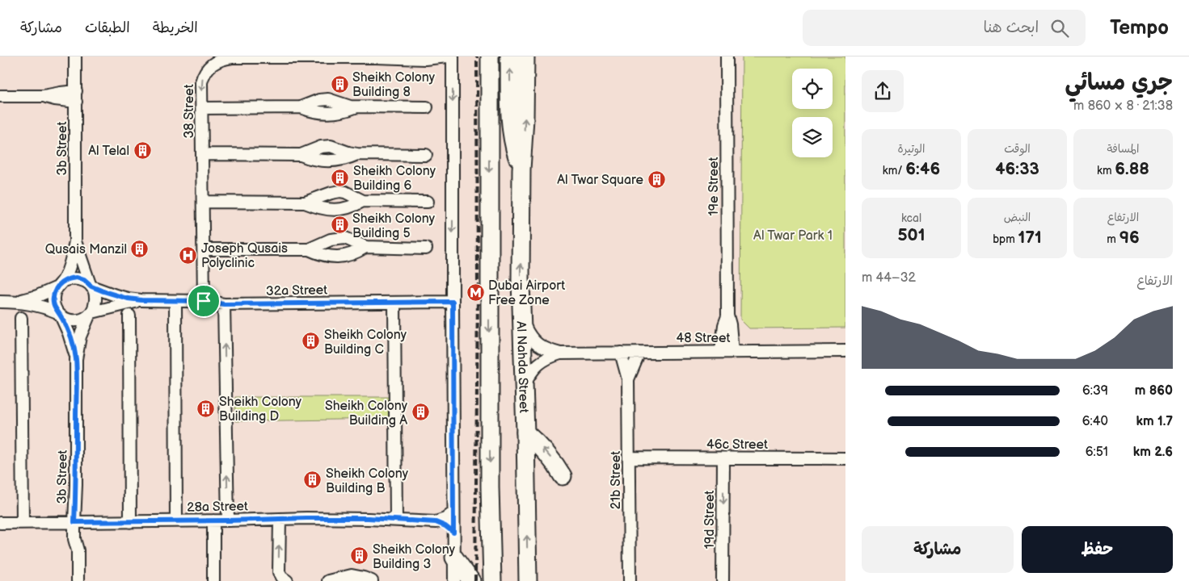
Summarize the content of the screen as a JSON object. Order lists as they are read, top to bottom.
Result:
{
  "streets": {
    "main road": ["Al Nahda Street"],
    "street": [
      "38 Street",
      "3b Street",
      "19e Street",
      "32a Street",
      "48 Street",
      "46c Street",
      "21b Street",
      "28a Street",
      "19d Street"
    ]
  },
  "crossings": [
    ["38 Street", "32a Street"],
    ["3b Street", "32a Street"],
    ["3b Street", "28a Street"],
    ["19e Street", "48 Street"],
    ["48 Street", "Al Nahda Street"],
    ["48 Street", "21b Street"],
    ["46c Street", "21b Street"],
    ["46c Street", "19d Street"]
  ],
  "one_way": ["19d Street"],
  "parks": ["Al Twar Park 1"],
  "places": {
    "building": [
      "Sheikh Colony Building 8",
      "Al Telal",
      "Sheikh Colony Building 6",
      "Al Twar Square",
      "Sheikh Colony Building 5",
      "Qusais Manzil",
      "Sheikh Colony Building C",
      "Sheikh Colony Building D",
      "Sheikh Colony Building A",
      "Sheikh Colony Building B",
      "Sheikh Colony Building 3"
    ],
    "hospital": ["Joseph Qusais Polyclinic"],
    "metro station": ["Dubai Airport Free Zone"]
  },
  "page": {
    "header": "Tempo",
    "search": "ابحث هنا",
    "nav": ["الخريطة", "الطبقات", "مشاركة"],
    "heading": ["جري مسائي", "21:38 · 8 × 860 m"],
    "stats": [
      ["المسافة", "6.88 km"],
      ["الوقت", "46:33"],
      ["الوتيرة", "6:46 /km"],
      ["الارتفاع", "96 m"],
      ["النبض", "171 bpm"],
      ["kcal", "501"]
    ],
    "chart": ["الارتفاع", "32–44 m"],
    "list": [
      {
        "name": "860 m",
        "note": "6:39"
      },
      {
        "name": "1.7 km",
        "note": "6:40"
      },
      {
        "name": "2.6 km",
        "note": "6:51"
      }
    ],
    "buttons": ["حفظ", "مشاركة"]
  }
}
